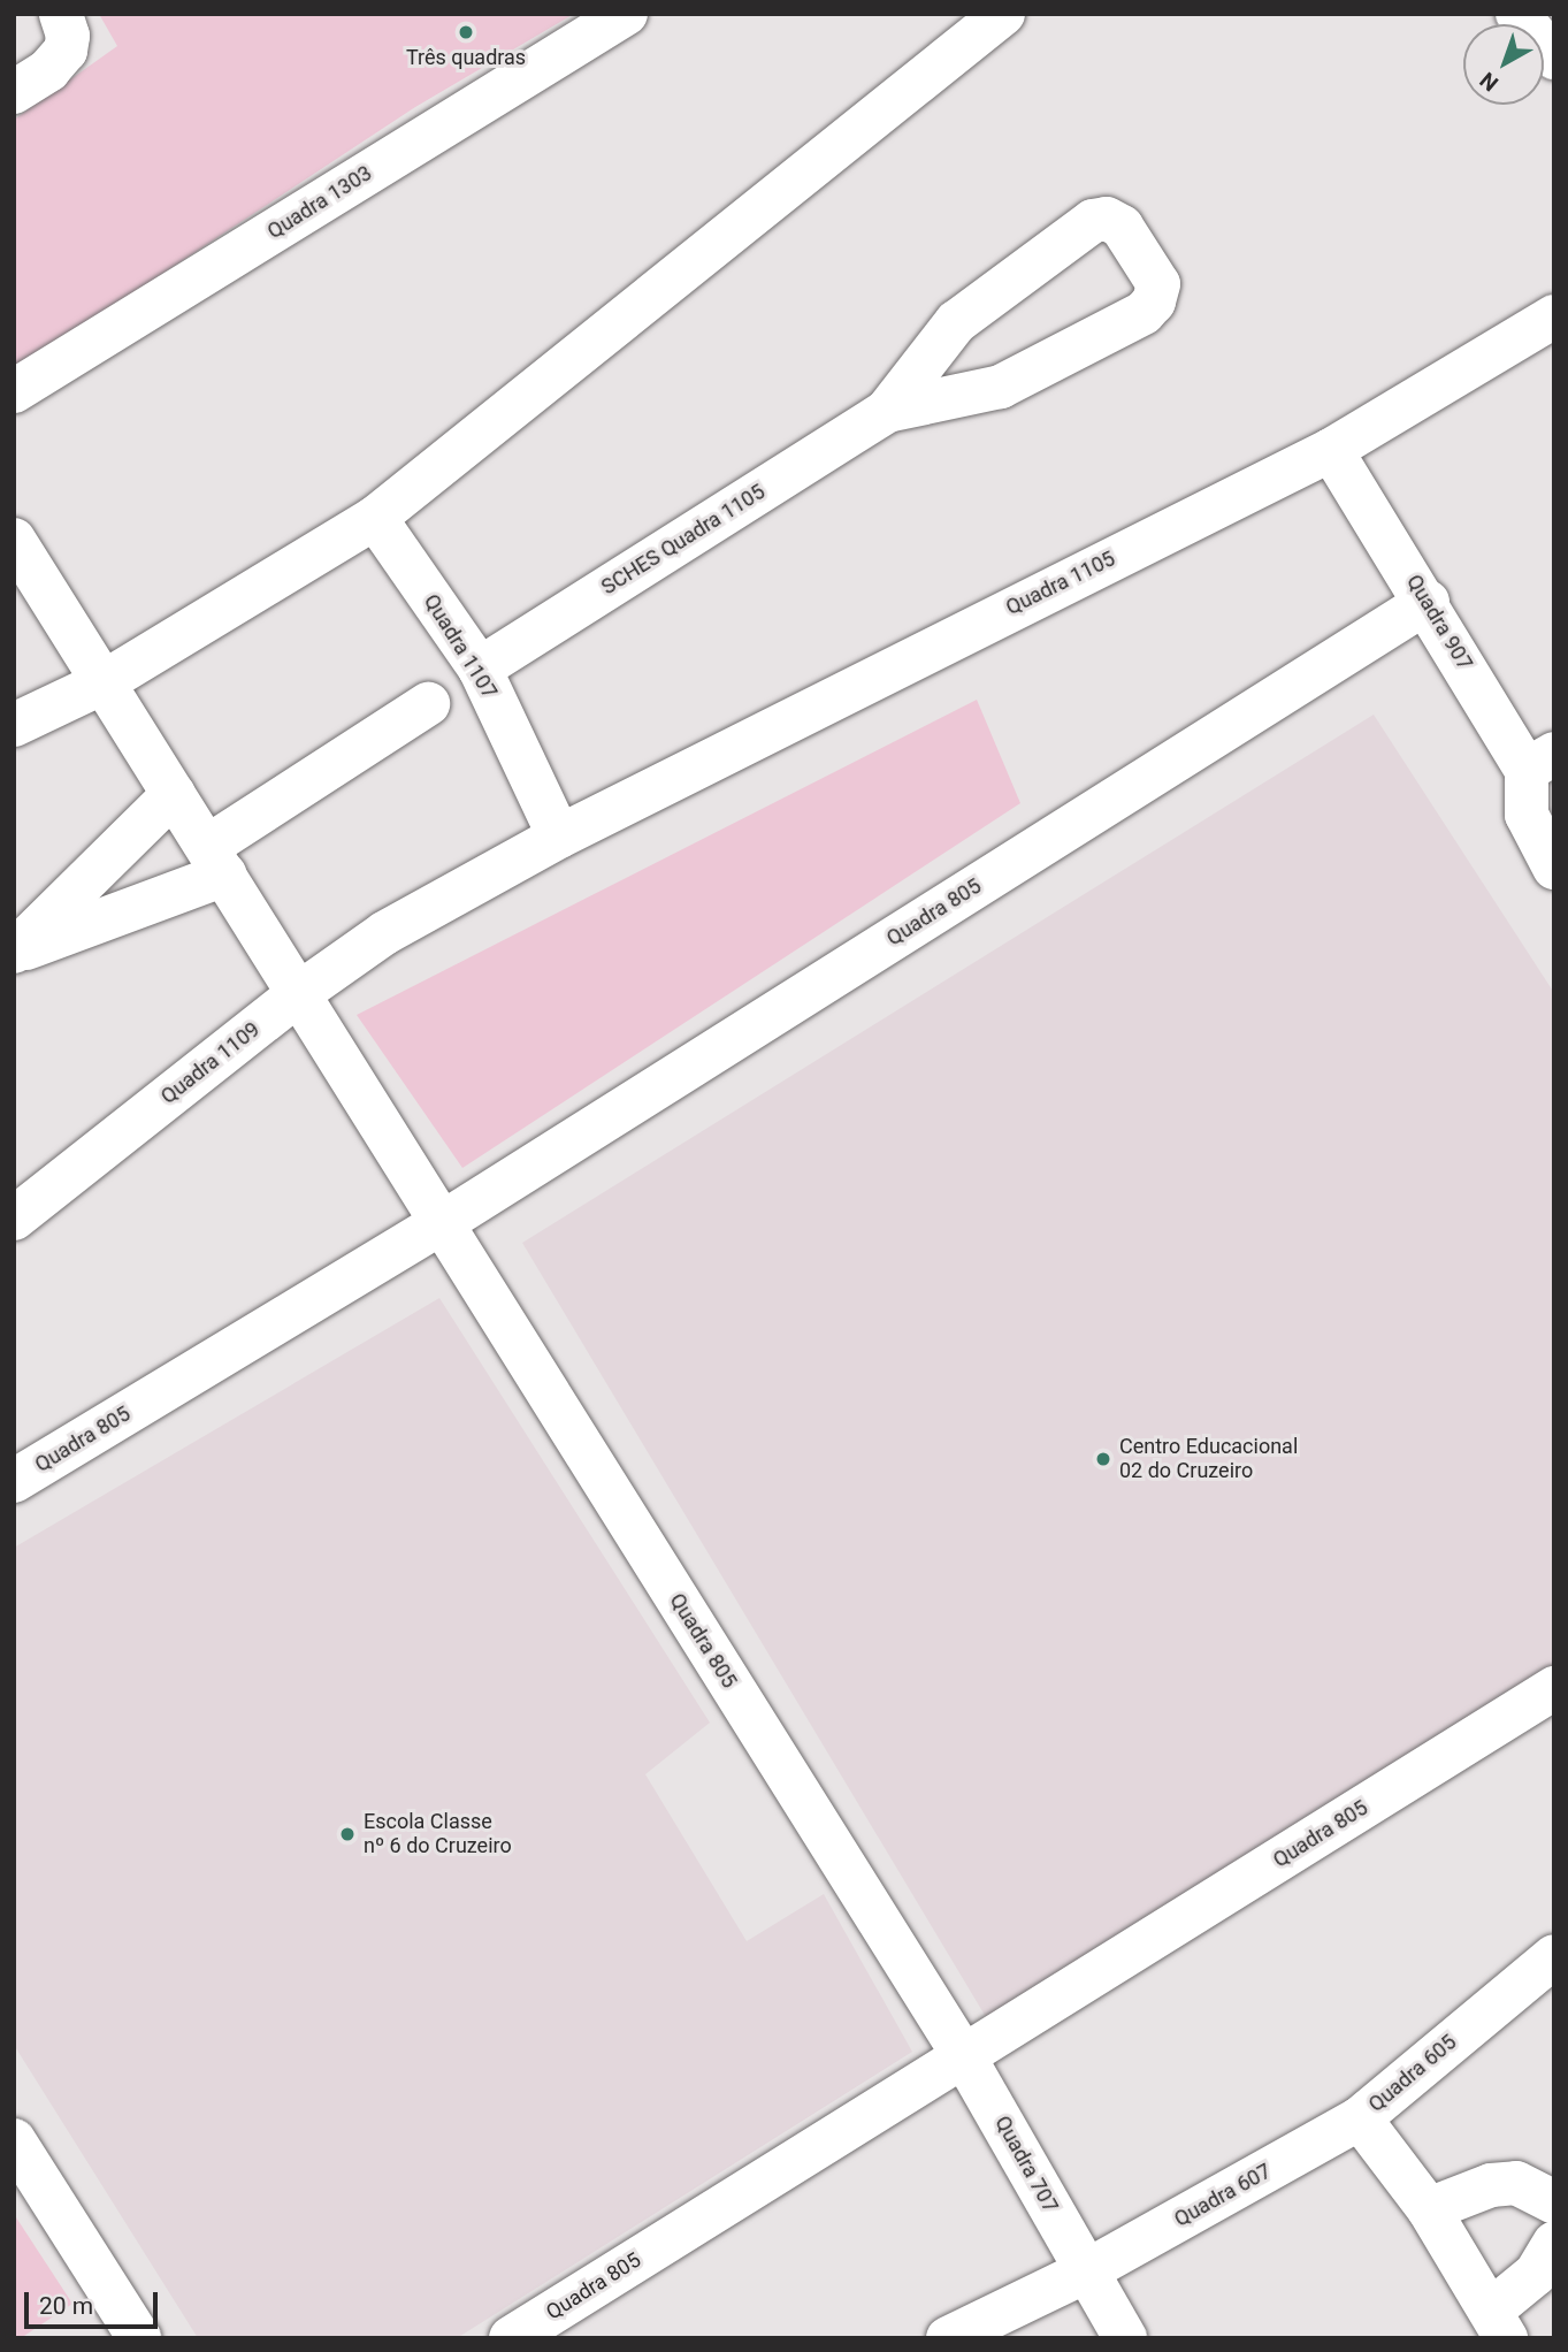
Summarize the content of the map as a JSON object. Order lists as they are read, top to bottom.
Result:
{
  "streets": {
    "street": [
      "Quadra 1303",
      "SCHES Quadra 1105",
      "Quadra 1105",
      "Quadra 907",
      "Quadra 1107",
      "Quadra 805",
      "Quadra 1109",
      "Quadra 605",
      "Quadra 707",
      "Quadra 607"
    ]
  },
  "crossings": [
    ["SCHES Quadra 1105", "Quadra 1107"],
    ["Quadra 1105", "Quadra 907"],
    ["Quadra 1105", "Quadra 1107"],
    ["Quadra 907", "Quadra 805"],
    ["Quadra 805", "Quadra 1109"],
    ["Quadra 805", "Quadra 707"],
    ["Quadra 605", "Quadra 607"],
    ["Quadra 707", "Quadra 607"]
  ],
  "places": ["Três quadras", "Centro Educacional 02 do Cruzeiro", "Escola Classe nº 6 do Cruzeiro"],
  "scale_bar": "20 m",
  "north": "bottom left"
}
